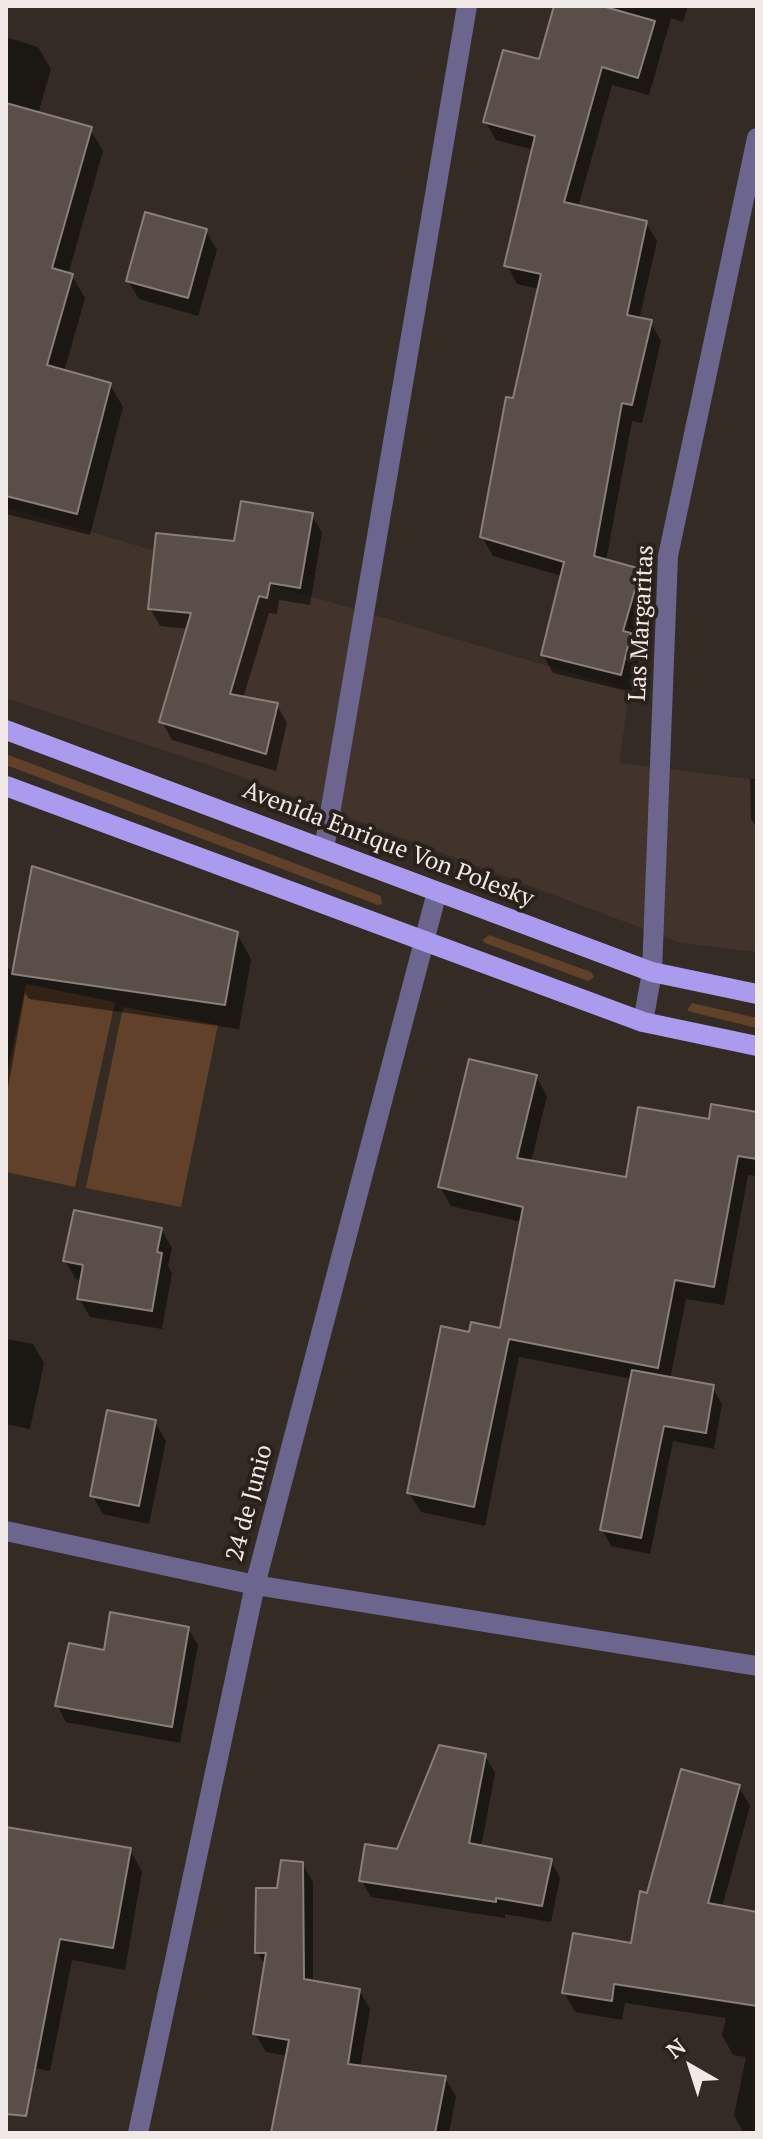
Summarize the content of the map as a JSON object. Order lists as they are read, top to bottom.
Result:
{
  "streets": {
    "main road": ["Avenida Enrique Von Polesky"],
    "street": ["Las Margaritas", "24 de Junio"]
  },
  "crossings": [
    ["Las Margaritas", "Avenida Enrique Von Polesky"],
    ["Avenida Enrique Von Polesky", "24 de Junio"]
  ],
  "north": "top left"
}
